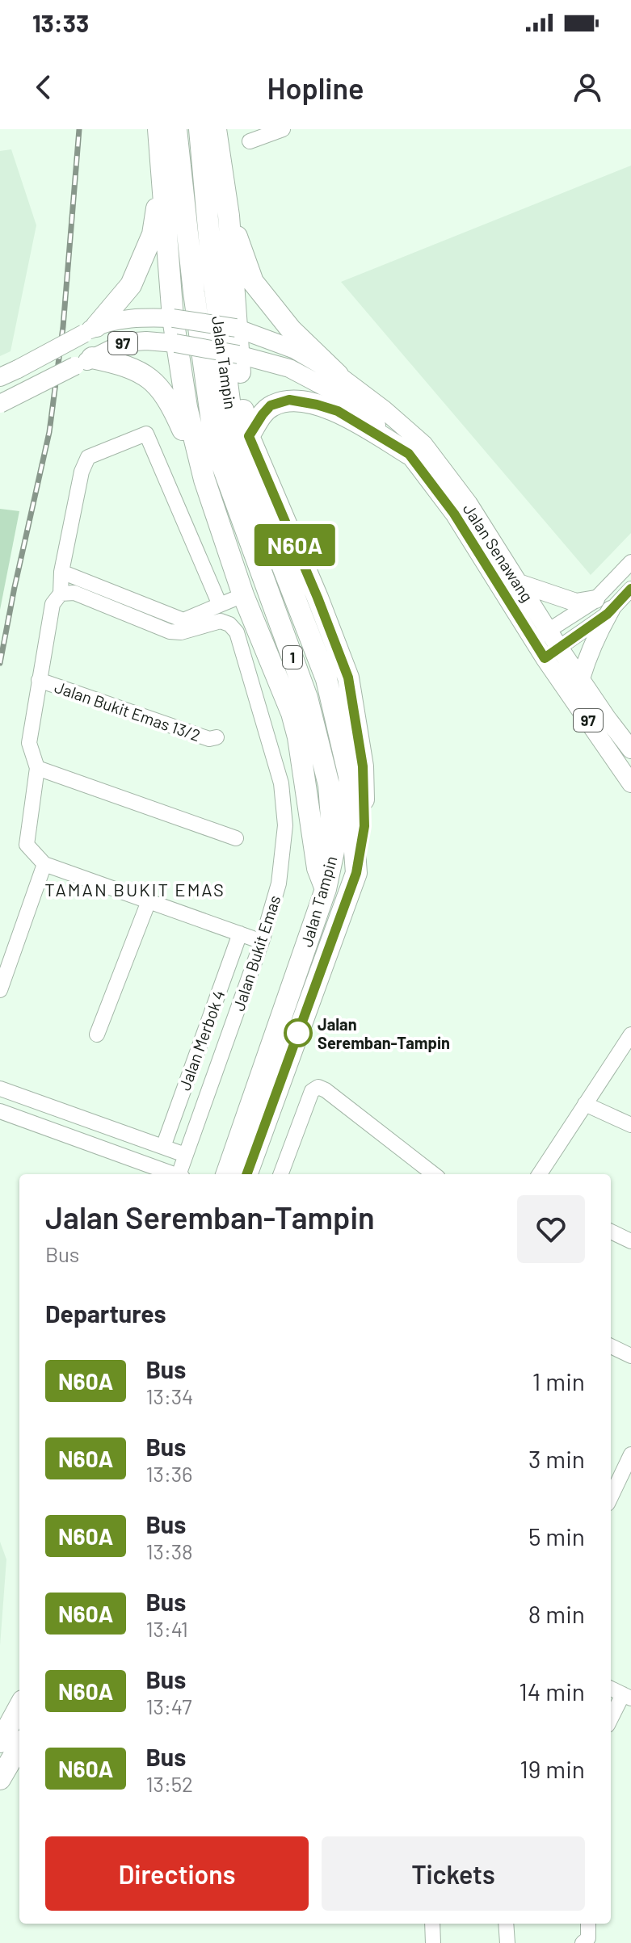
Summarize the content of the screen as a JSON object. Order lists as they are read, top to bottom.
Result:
{
  "streets": {
    "highway": ["Jalan Tampin", "1"],
    "main road": ["97", "Jalan Senawang"],
    "street": ["Jalan Bukit Emas 13/2", "Jalan Bukit Emas", "Jalan Merbok 4"]
  },
  "crossings": [
    ["97", "Jalan Senawang"]
  ],
  "districts": ["TAMAN BUKIT EMAS"],
  "places": ["Jalan Seremban-Tampin"],
  "lines": ["bus line N60A"],
  "page": {
    "status": "13:33",
    "header": "Hopline",
    "on_map": "N60A",
    "heading": [
      ["Jalan Seremban-Tampin", "Bus"],
      "Departures"
    ],
    "list": [
      {
        "mark": "N60A",
        "name": "Bus",
        "note": "13:34",
        "value": "1 min"
      },
      {
        "mark": "N60A",
        "name": "Bus",
        "note": "13:36",
        "value": "3 min"
      },
      {
        "mark": "N60A",
        "name": "Bus",
        "note": "13:38",
        "value": "5 min"
      },
      {
        "mark": "N60A",
        "name": "Bus",
        "note": "13:41",
        "value": "8 min"
      },
      {
        "mark": "N60A",
        "name": "Bus",
        "note": "13:47",
        "value": "14 min"
      },
      {
        "mark": "N60A",
        "name": "Bus",
        "note": "13:52",
        "value": "19 min"
      }
    ],
    "buttons": ["Directions", "Tickets"]
  }
}
